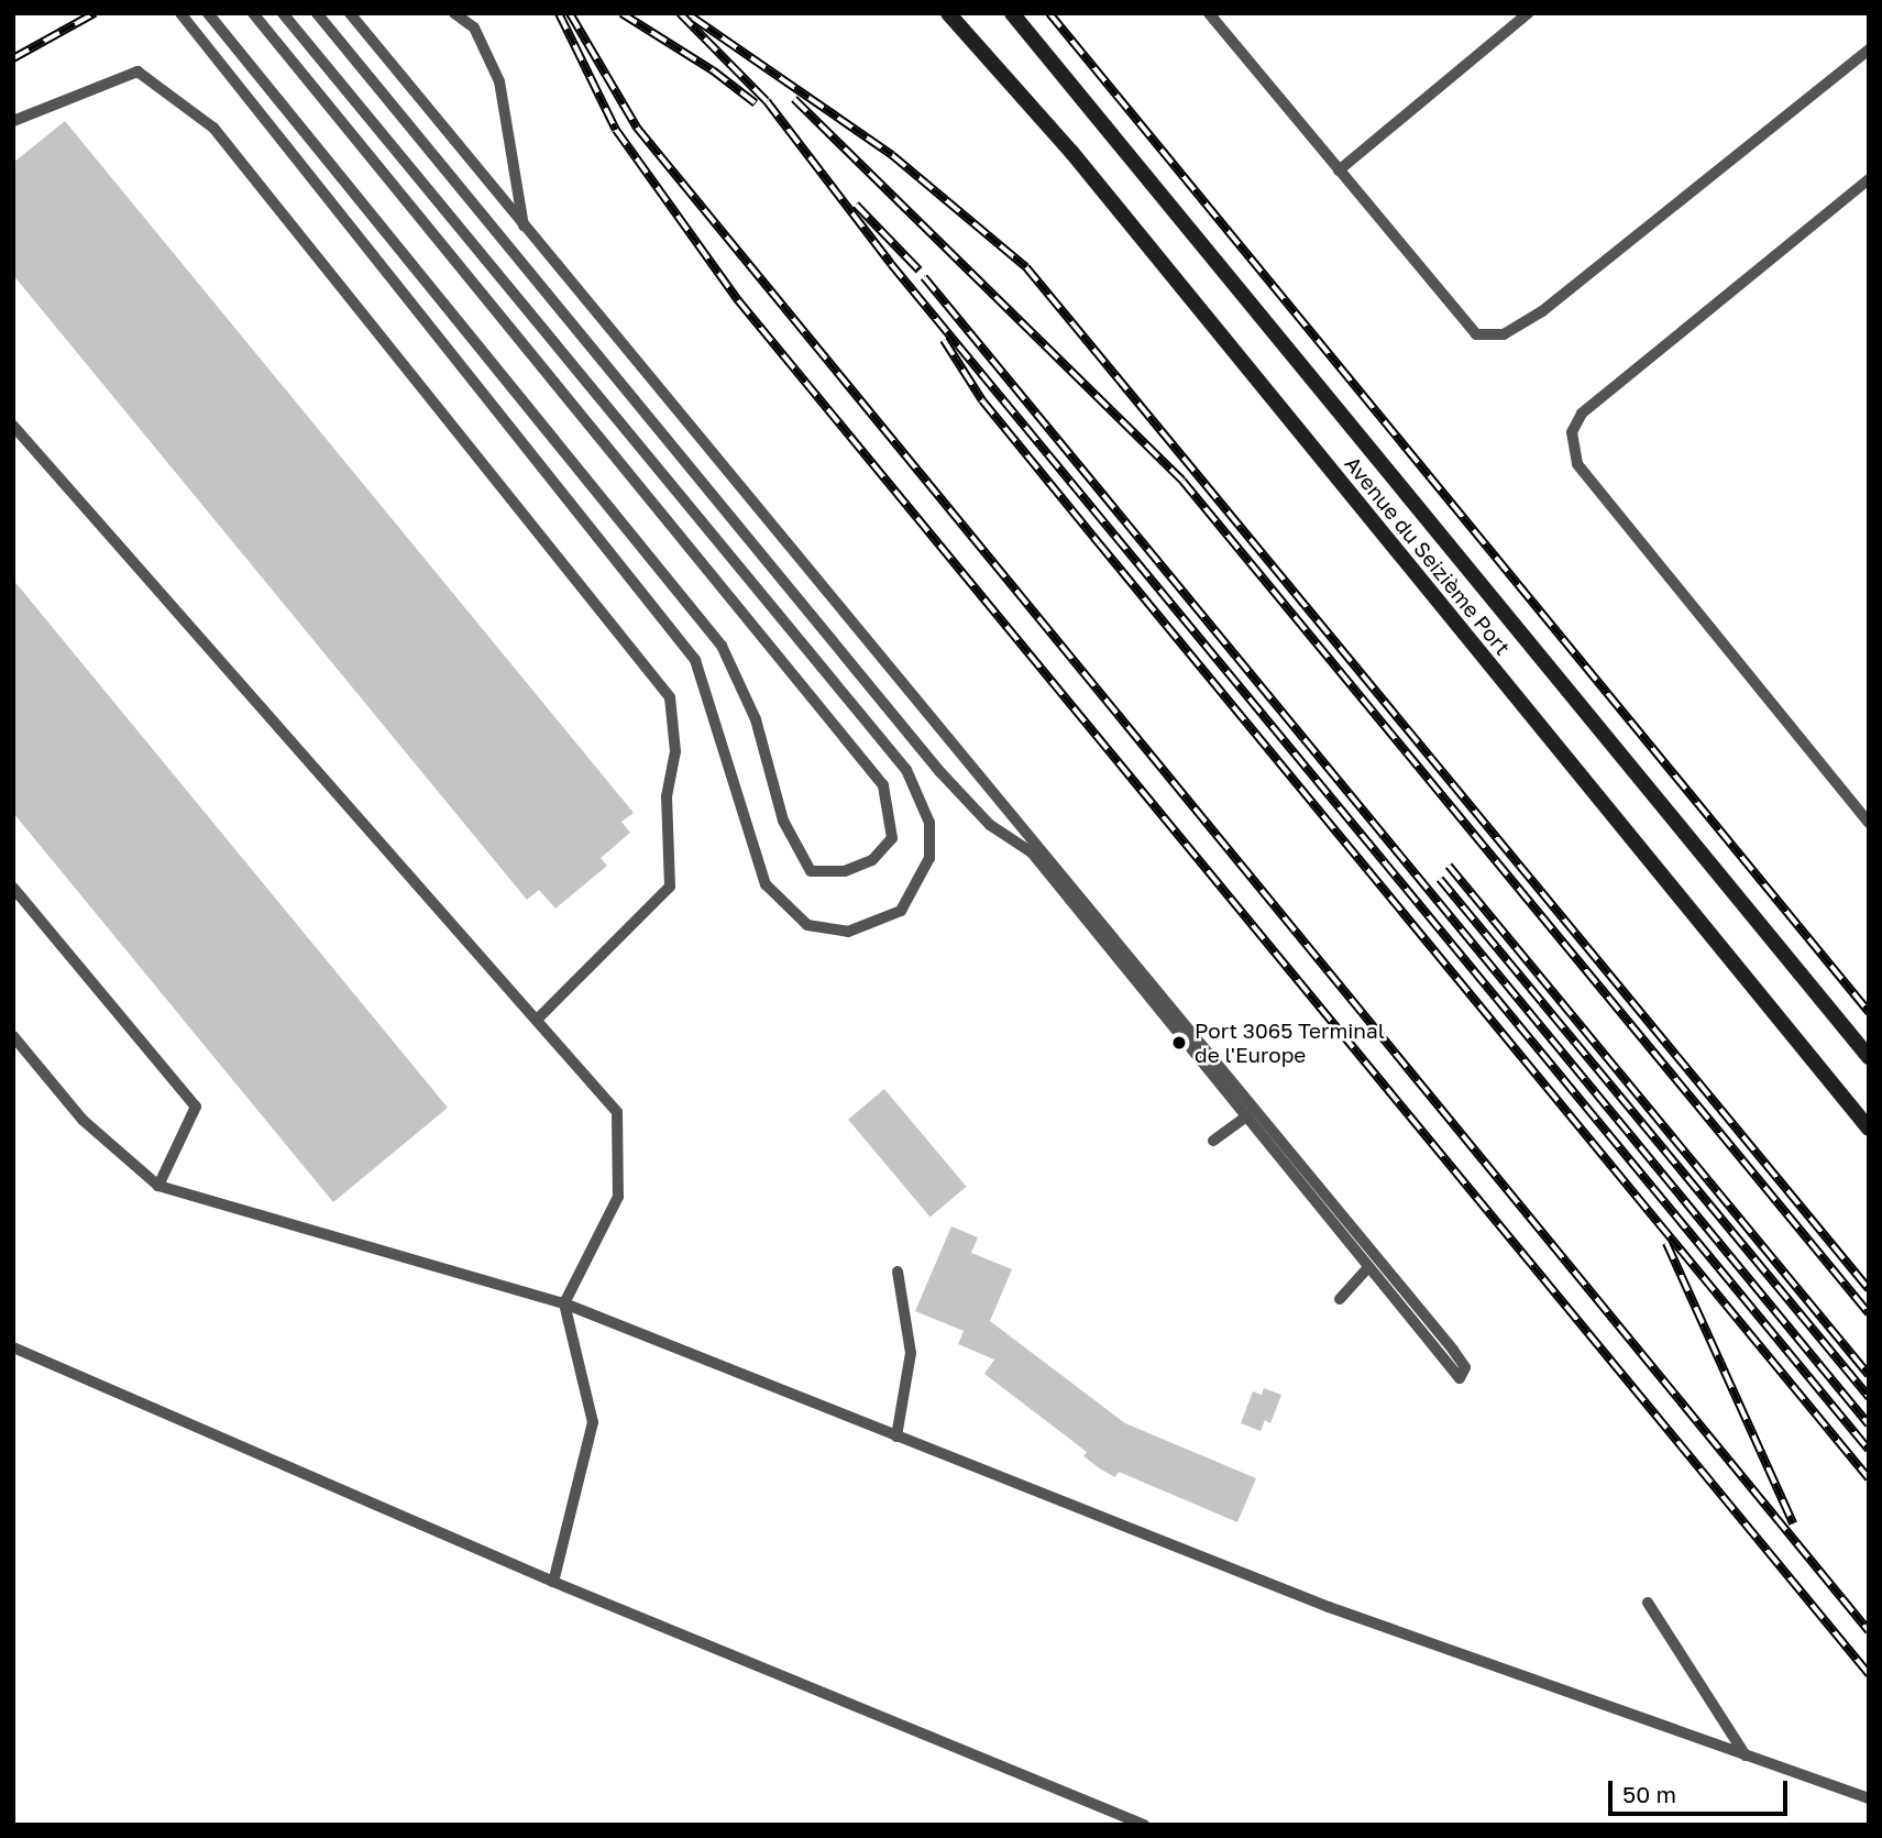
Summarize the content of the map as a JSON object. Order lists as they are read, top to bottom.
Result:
{
  "streets": {
    "main road": ["Avenue du Seizième Port"]
  },
  "places": ["Port 3065 Terminal de l'Europe"],
  "scale_bar": "50 m"
}
